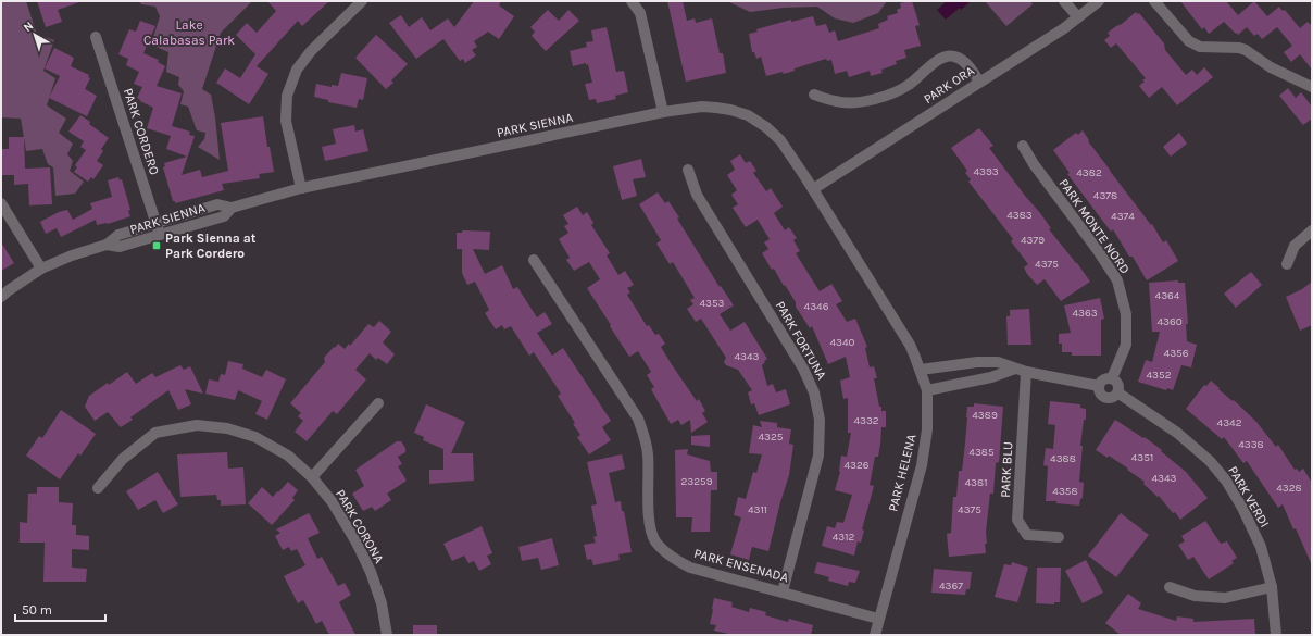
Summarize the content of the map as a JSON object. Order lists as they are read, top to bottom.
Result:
{
  "streets": {
    "street": [
      "PARK ORA",
      "PARK SIENNA",
      "PARK CORDERO",
      "PARK MONTE NORD",
      "PARK FORTUNA",
      "PARK BLU",
      "PARK HELENA",
      "PARK VERDI",
      "PARK CORONA",
      "PARK ENSENADA"
    ]
  },
  "crossings": [
    ["PARK ORA", "PARK SIENNA"],
    ["PARK ORA", "PARK HELENA"],
    ["PARK SIENNA", "PARK CORDERO"],
    ["PARK SIENNA", "PARK HELENA"],
    ["PARK MONTE NORD", "PARK VERDI"],
    ["PARK FORTUNA", "PARK ENSENADA"],
    ["PARK HELENA", "PARK ENSENADA"]
  ],
  "parks": ["Lake Calabasas Park"],
  "places": {
    "transit": ["Park Sienna at Park Cordero"]
  },
  "house_numbers": [
    "4393",
    "4382",
    "4378",
    "4383",
    "4374",
    "4379",
    "4375",
    "4364",
    "4353",
    "4346",
    "4363",
    "4360",
    "4340",
    "4356",
    "4343",
    "4352",
    "4389",
    "4332",
    "4342",
    "4325",
    "4338",
    "4385",
    "4351",
    "4388",
    "4326",
    "4343",
    "23259",
    "4381",
    "4328",
    "4358",
    "4311",
    "4375",
    "4312",
    "4367"
  ],
  "scale_bar": "50 m",
  "north": "top left"
}
